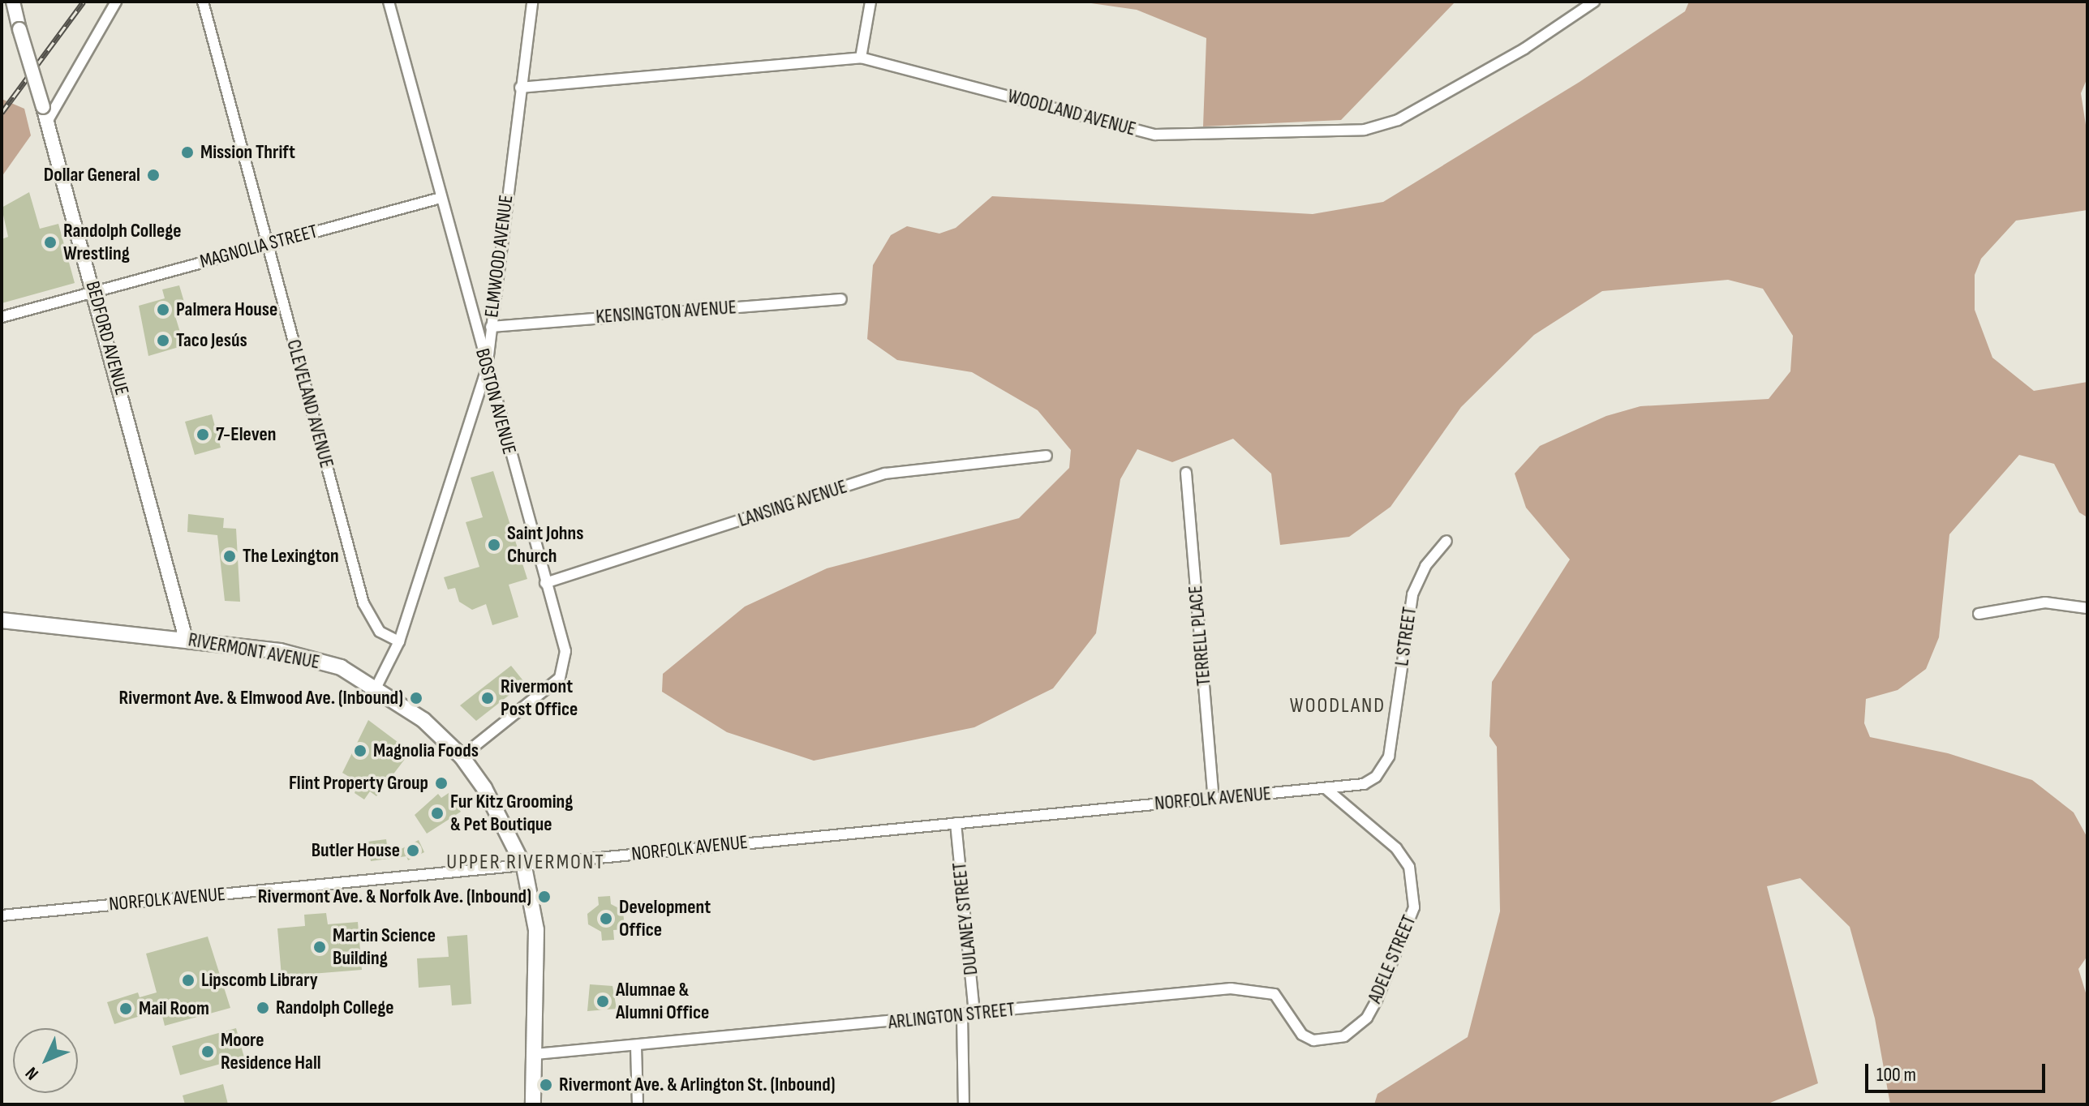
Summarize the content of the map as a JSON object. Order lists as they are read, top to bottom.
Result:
{
  "streets": {
    "main road": ["RIVERMONT AVENUE"],
    "street": [
      "WOODLAND AVENUE",
      "MAGNOLIA STREET",
      "ELMWOOD AVENUE",
      "KENSINGTON AVENUE",
      "BEDFORD AVENUE",
      "BOSTON AVENUE",
      "CLEVELAND AVENUE",
      "LANSING AVENUE",
      "TERRELL PLACE",
      "L STREET",
      "NORFOLK AVENUE",
      "DULANEY STREET",
      "ADELE STREET",
      "ARLINGTON STREET"
    ]
  },
  "crossings": [
    ["WOODLAND AVENUE", "ELMWOOD AVENUE"],
    ["MAGNOLIA STREET", "BEDFORD AVENUE"],
    ["MAGNOLIA STREET", "BOSTON AVENUE"],
    ["MAGNOLIA STREET", "CLEVELAND AVENUE"],
    ["ELMWOOD AVENUE", "KENSINGTON AVENUE"],
    ["ELMWOOD AVENUE", "BOSTON AVENUE"],
    ["ELMWOOD AVENUE", "CLEVELAND AVENUE"],
    ["ELMWOOD AVENUE", "RIVERMONT AVENUE"],
    ["BEDFORD AVENUE", "RIVERMONT AVENUE"],
    ["BOSTON AVENUE", "LANSING AVENUE"],
    ["BOSTON AVENUE", "RIVERMONT AVENUE"],
    ["TERRELL PLACE", "NORFOLK AVENUE"],
    ["L STREET", "NORFOLK AVENUE"],
    ["RIVERMONT AVENUE", "NORFOLK AVENUE"],
    ["RIVERMONT AVENUE", "ARLINGTON STREET"],
    ["NORFOLK AVENUE", "DULANEY STREET"],
    ["NORFOLK AVENUE", "ADELE STREET"],
    ["DULANEY STREET", "ARLINGTON STREET"],
    ["ADELE STREET", "ARLINGTON STREET"]
  ],
  "districts": ["WOODLAND", "UPPER RIVERMONT"],
  "places": [
    "Mission Thrift",
    "Dollar General",
    "Randolph College Wrestling",
    "Palmera House",
    "Taco Jesús",
    "7-Eleven",
    "Saint Johns Church",
    "The Lexington",
    "Rivermont Ave. & Elmwood Ave. (Inbound)",
    "Rivermont Post Office",
    "Magnolia Foods",
    "Flint Property Group",
    "Fur Kitz Grooming & Pet Boutique",
    "Butler House",
    "Rivermont Ave. & Norfolk Ave. (Inbound)",
    "Development Office",
    "Martin Science Building",
    "Lipscomb Library",
    "Alumnae & Alumni Office",
    "Randolph College",
    "Mail Room",
    "Moore Residence Hall",
    "Rivermont Ave. & Arlington St. (Inbound)"
  ],
  "scale_bar": "100 m",
  "north": "bottom left"
}
